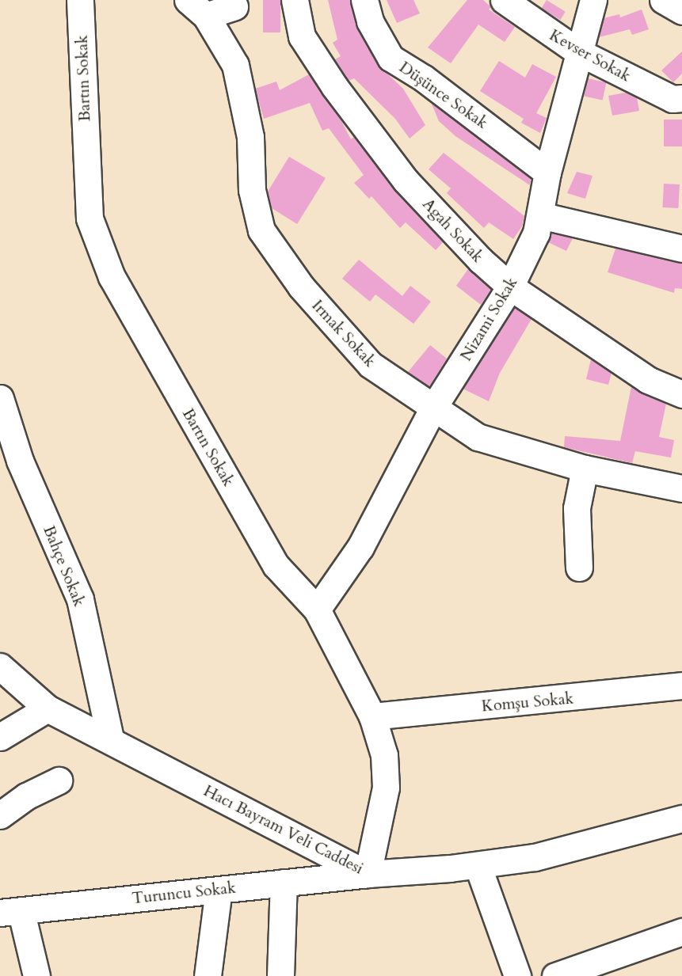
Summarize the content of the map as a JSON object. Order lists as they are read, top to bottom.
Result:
{
  "streets": {
    "street": [
      "Kevser Sokak",
      "Bartın Sokak",
      "Düşünce Sokak",
      "Agah Sokak",
      "Nizami Sokak",
      "Irmak Sokak",
      "Bahçe Sokak",
      "Komşu Sokak",
      "Hacı Bayram Veli Caddesi",
      "Turuncu Sokak"
    ]
  },
  "crossings": [
    ["Kevser Sokak", "Nizami Sokak"],
    ["Bartın Sokak", "Nizami Sokak"],
    ["Bartın Sokak", "Komşu Sokak"],
    ["Bartın Sokak", "Hacı Bayram Veli Caddesi"],
    ["Bartın Sokak", "Turuncu Sokak"],
    ["Düşünce Sokak", "Nizami Sokak"],
    ["Agah Sokak", "Nizami Sokak"],
    ["Nizami Sokak", "Irmak Sokak"],
    ["Bahçe Sokak", "Hacı Bayram Veli Caddesi"],
    ["Hacı Bayram Veli Caddesi", "Turuncu Sokak"]
  ]
}
